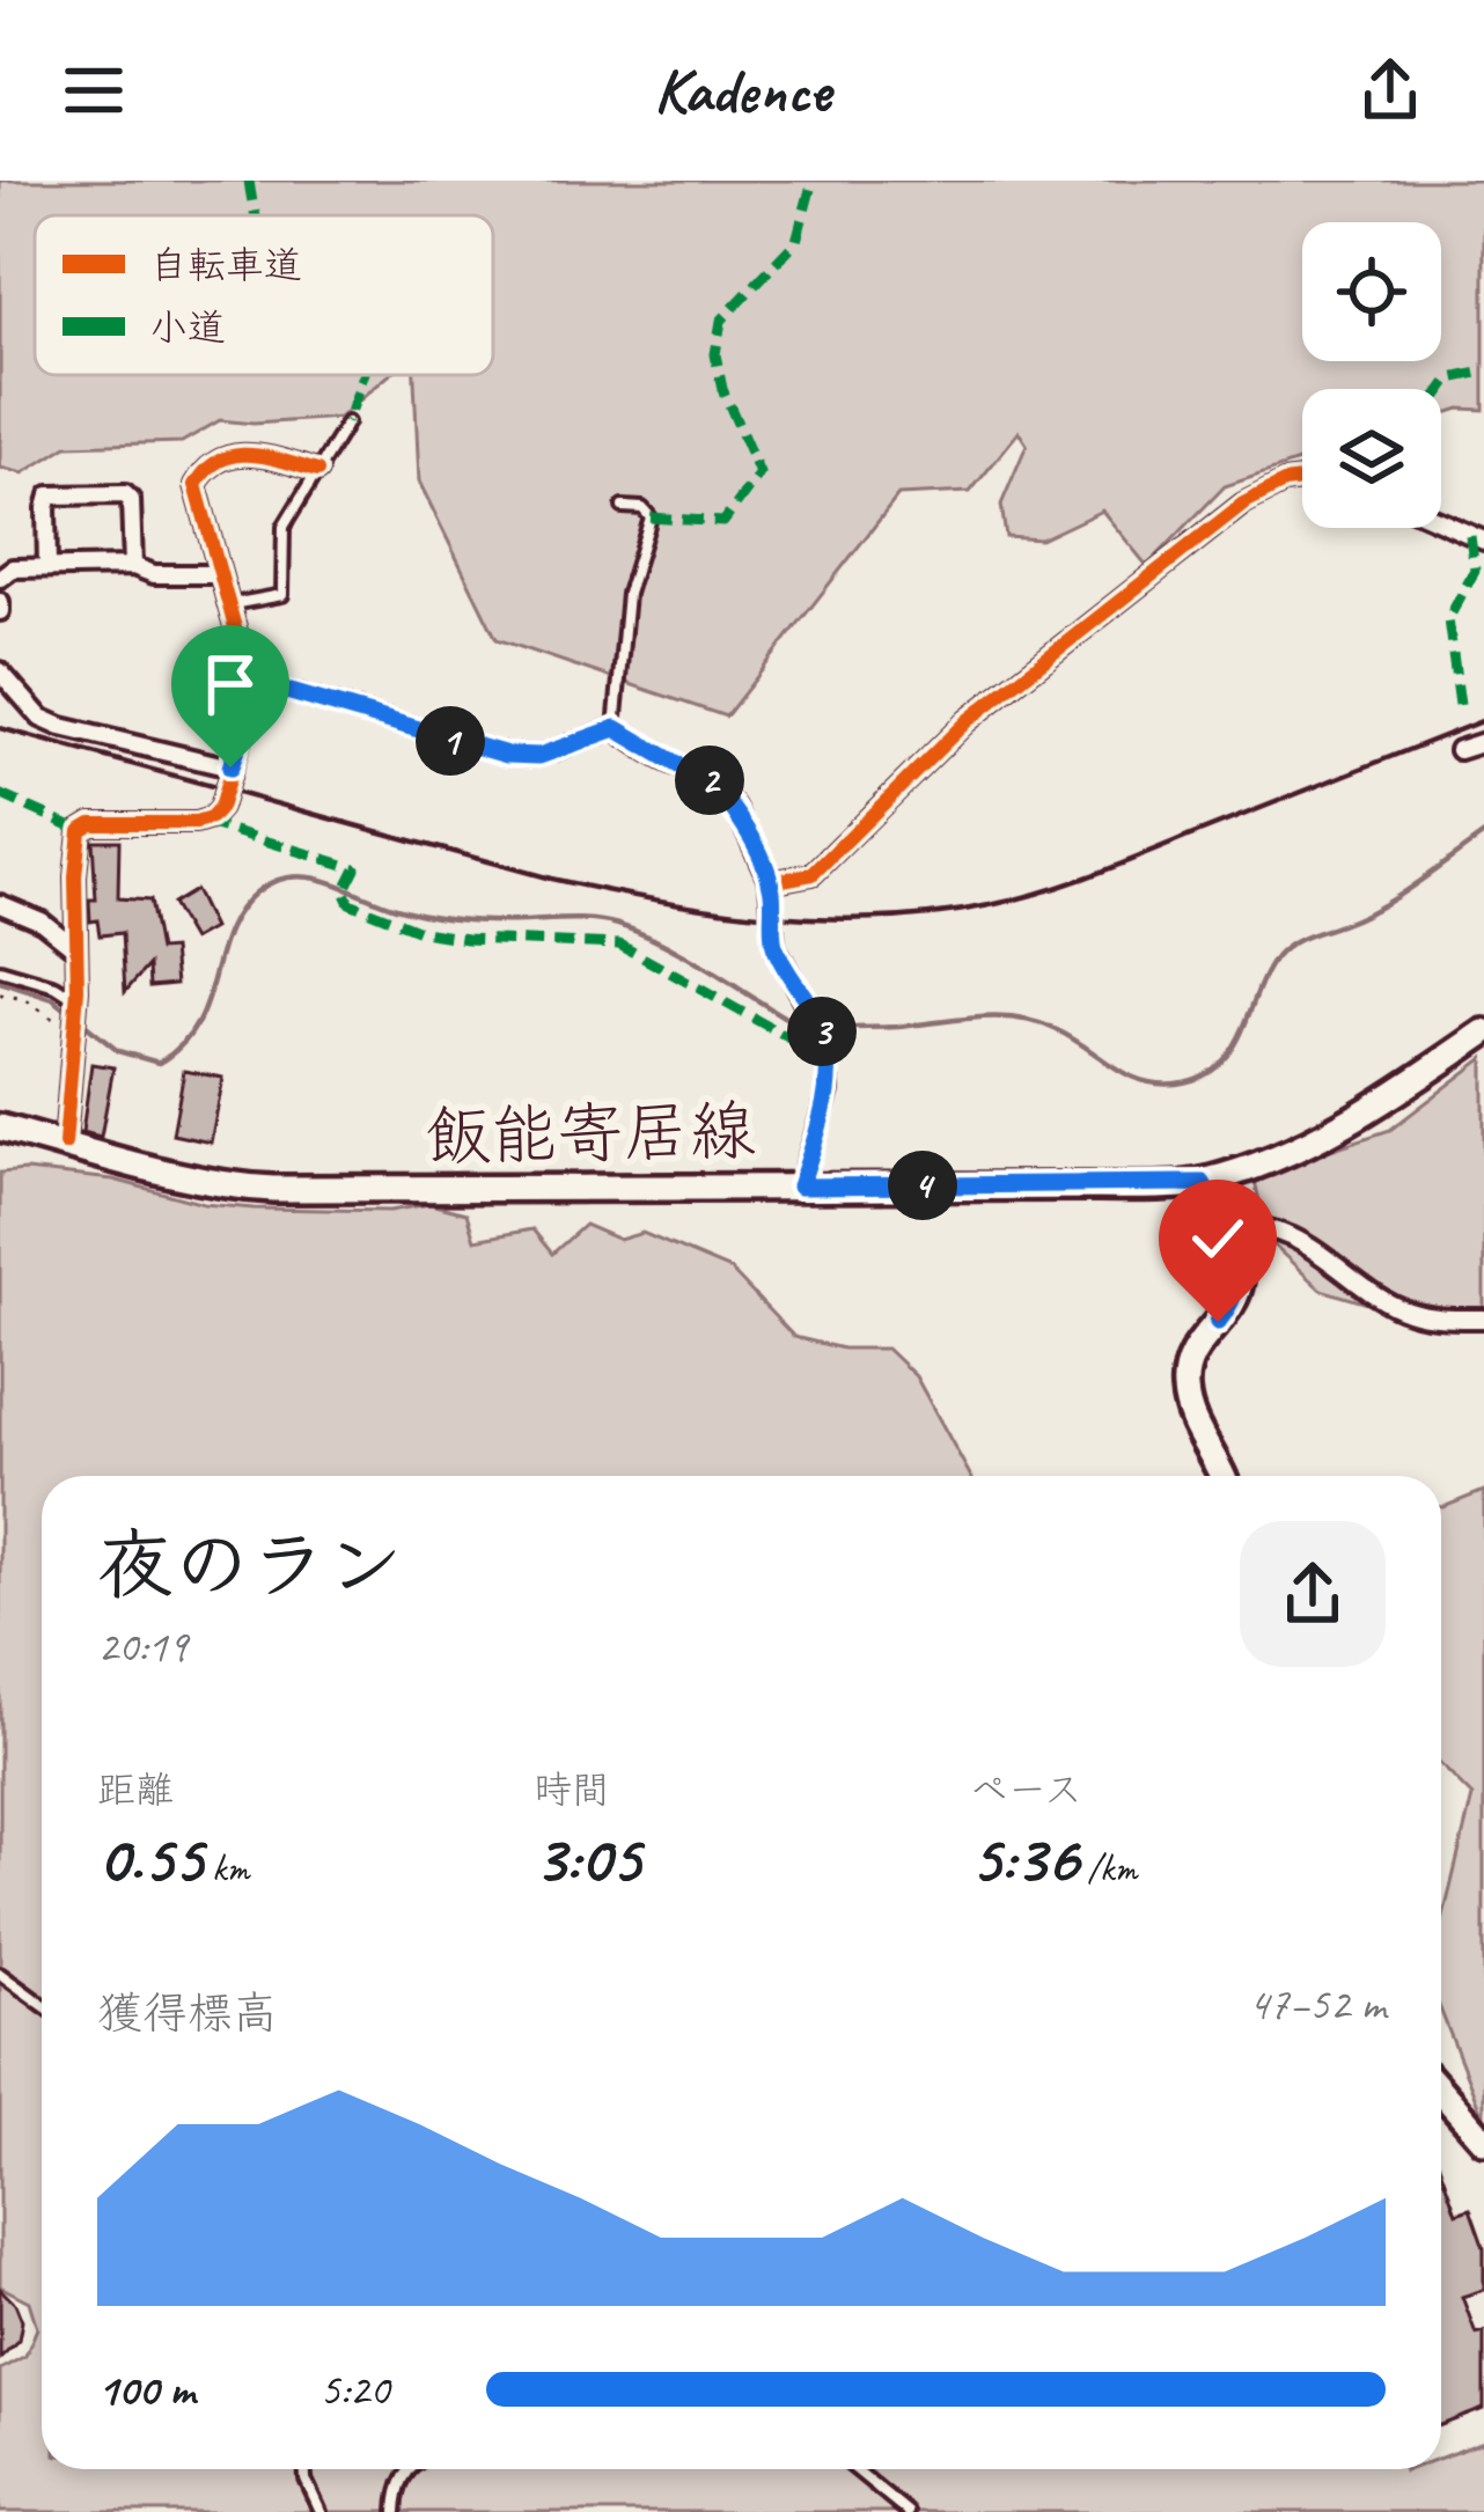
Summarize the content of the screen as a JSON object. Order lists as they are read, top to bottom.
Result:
{
  "streets": {
    "main road": ["飯能寄居線"]
  },
  "legend": ["自転車道", "小道"],
  "page": {
    "header": "Kadence",
    "pins": [
      "1",
      "2",
      "3",
      "4"
    ],
    "heading": ["夜のラン", "20:19"],
    "stats": [
      ["距離", "0.55 km"],
      ["時間", "3:05"],
      ["ペース", "5:36 /km"]
    ],
    "chart": ["獲得標高", "47–52 m"],
    "list": [
      {
        "name": "100 m",
        "note": "5:20"
      }
    ]
  }
}
